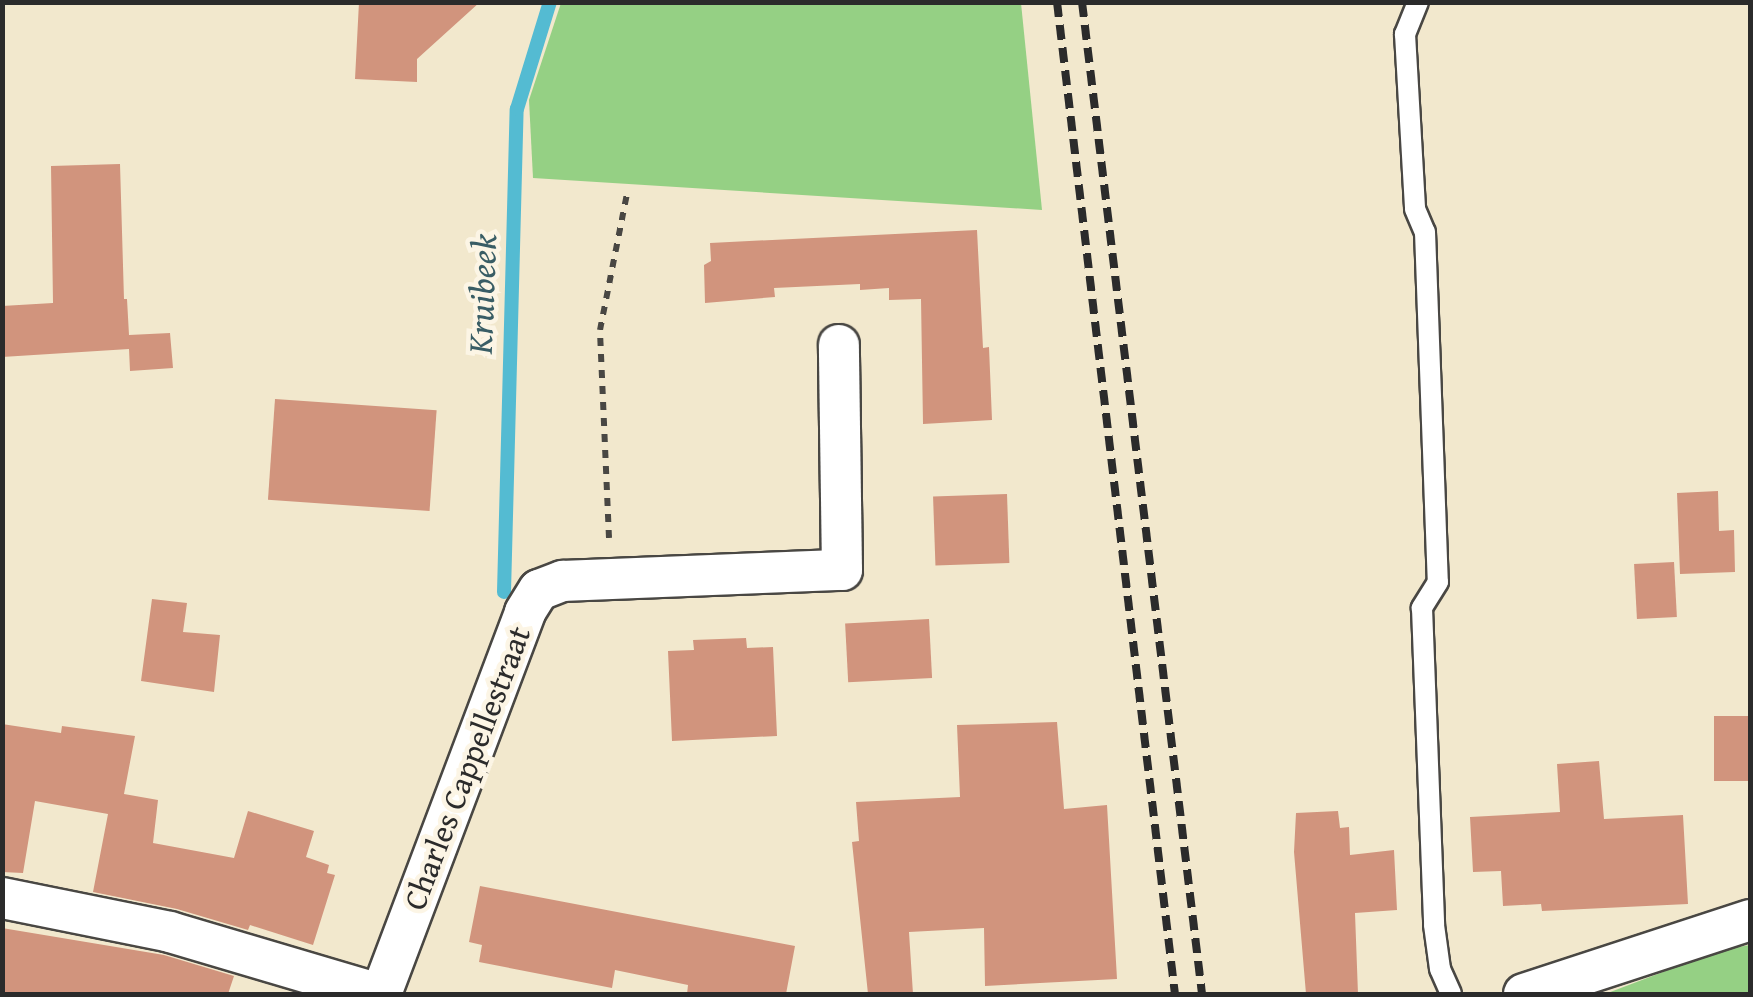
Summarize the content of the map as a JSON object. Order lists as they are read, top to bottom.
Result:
{
  "streets": {
    "street": ["Charles Cappellestraat"]
  },
  "water": ["Kruibeek"]
}
